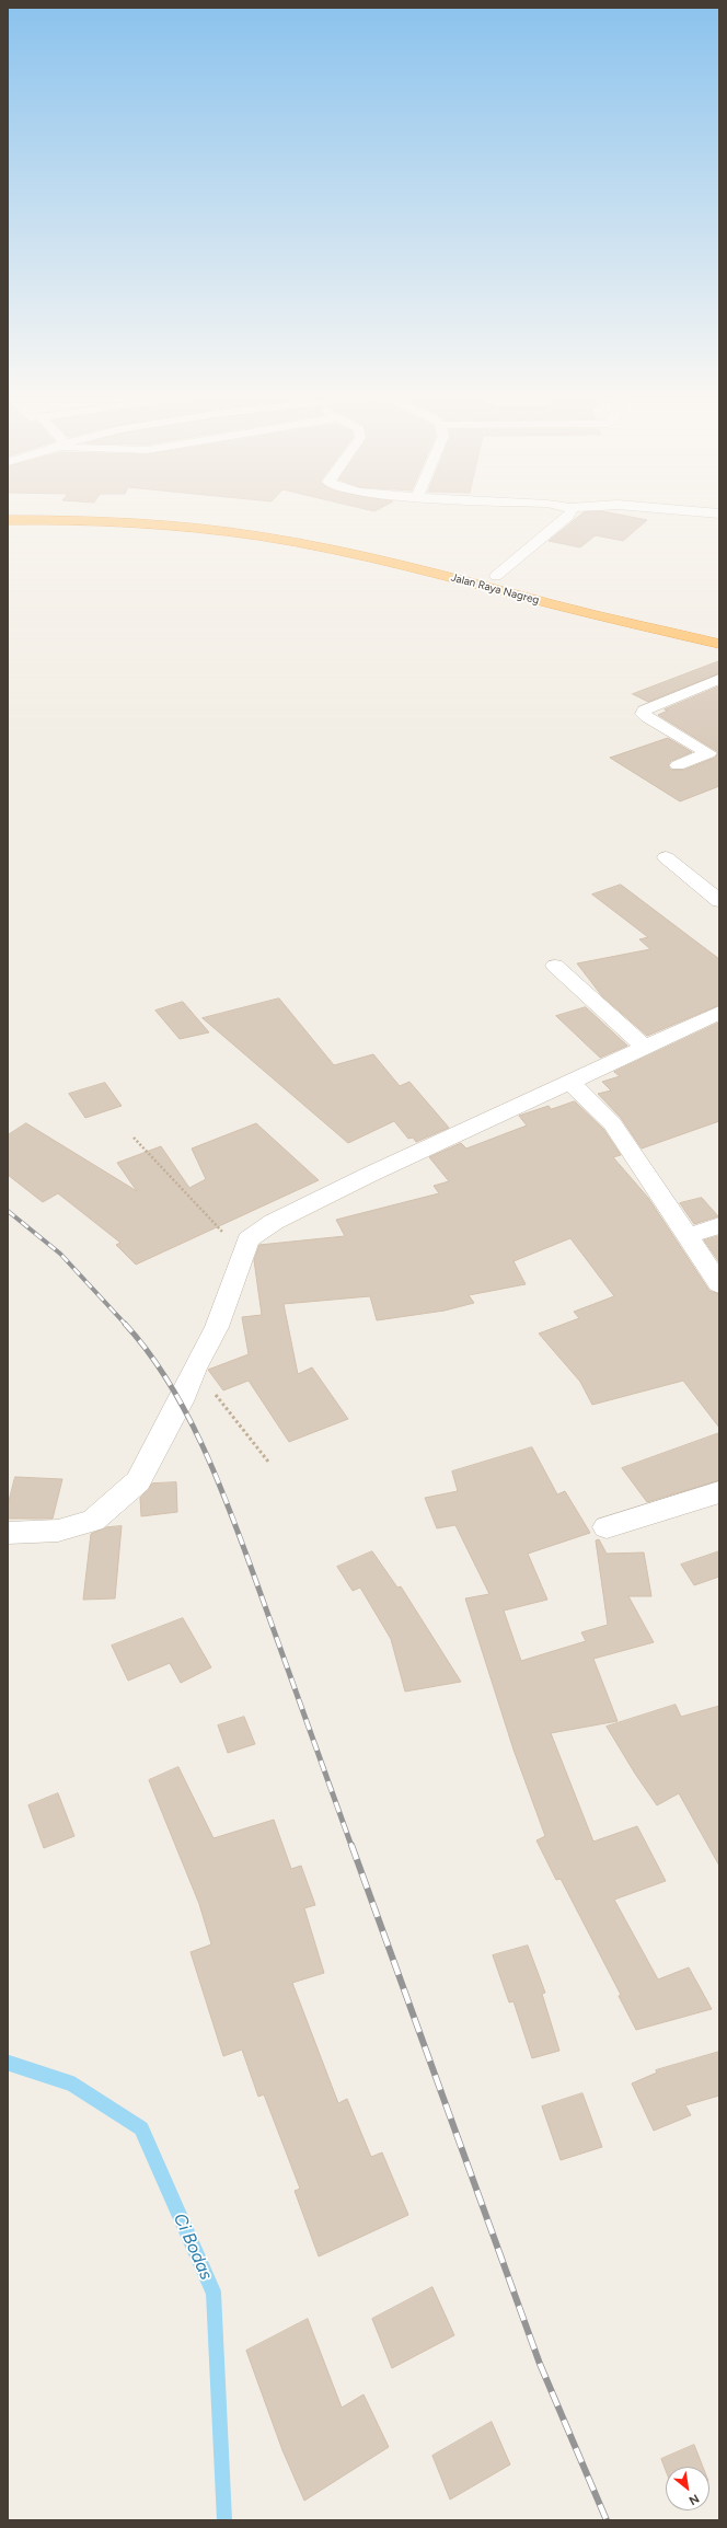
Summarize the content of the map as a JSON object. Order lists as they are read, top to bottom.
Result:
{
  "streets": {
    "highway": ["Jalan Raya Nagreg"]
  },
  "water": ["Ci Bodas"],
  "north": "bottom right"
}
